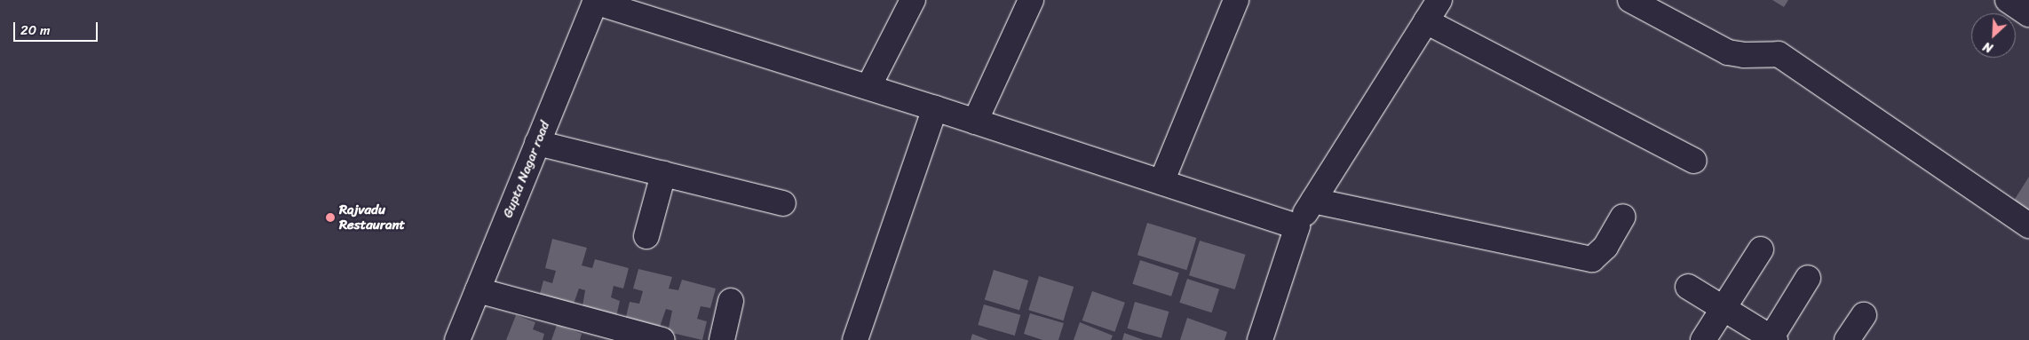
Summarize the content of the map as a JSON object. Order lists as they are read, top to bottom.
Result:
{
  "streets": {
    "street": ["Gupta Nagar road"]
  },
  "places": ["Rajvadu Restaurant"],
  "scale_bar": "20 m",
  "north": "bottom left"
}
